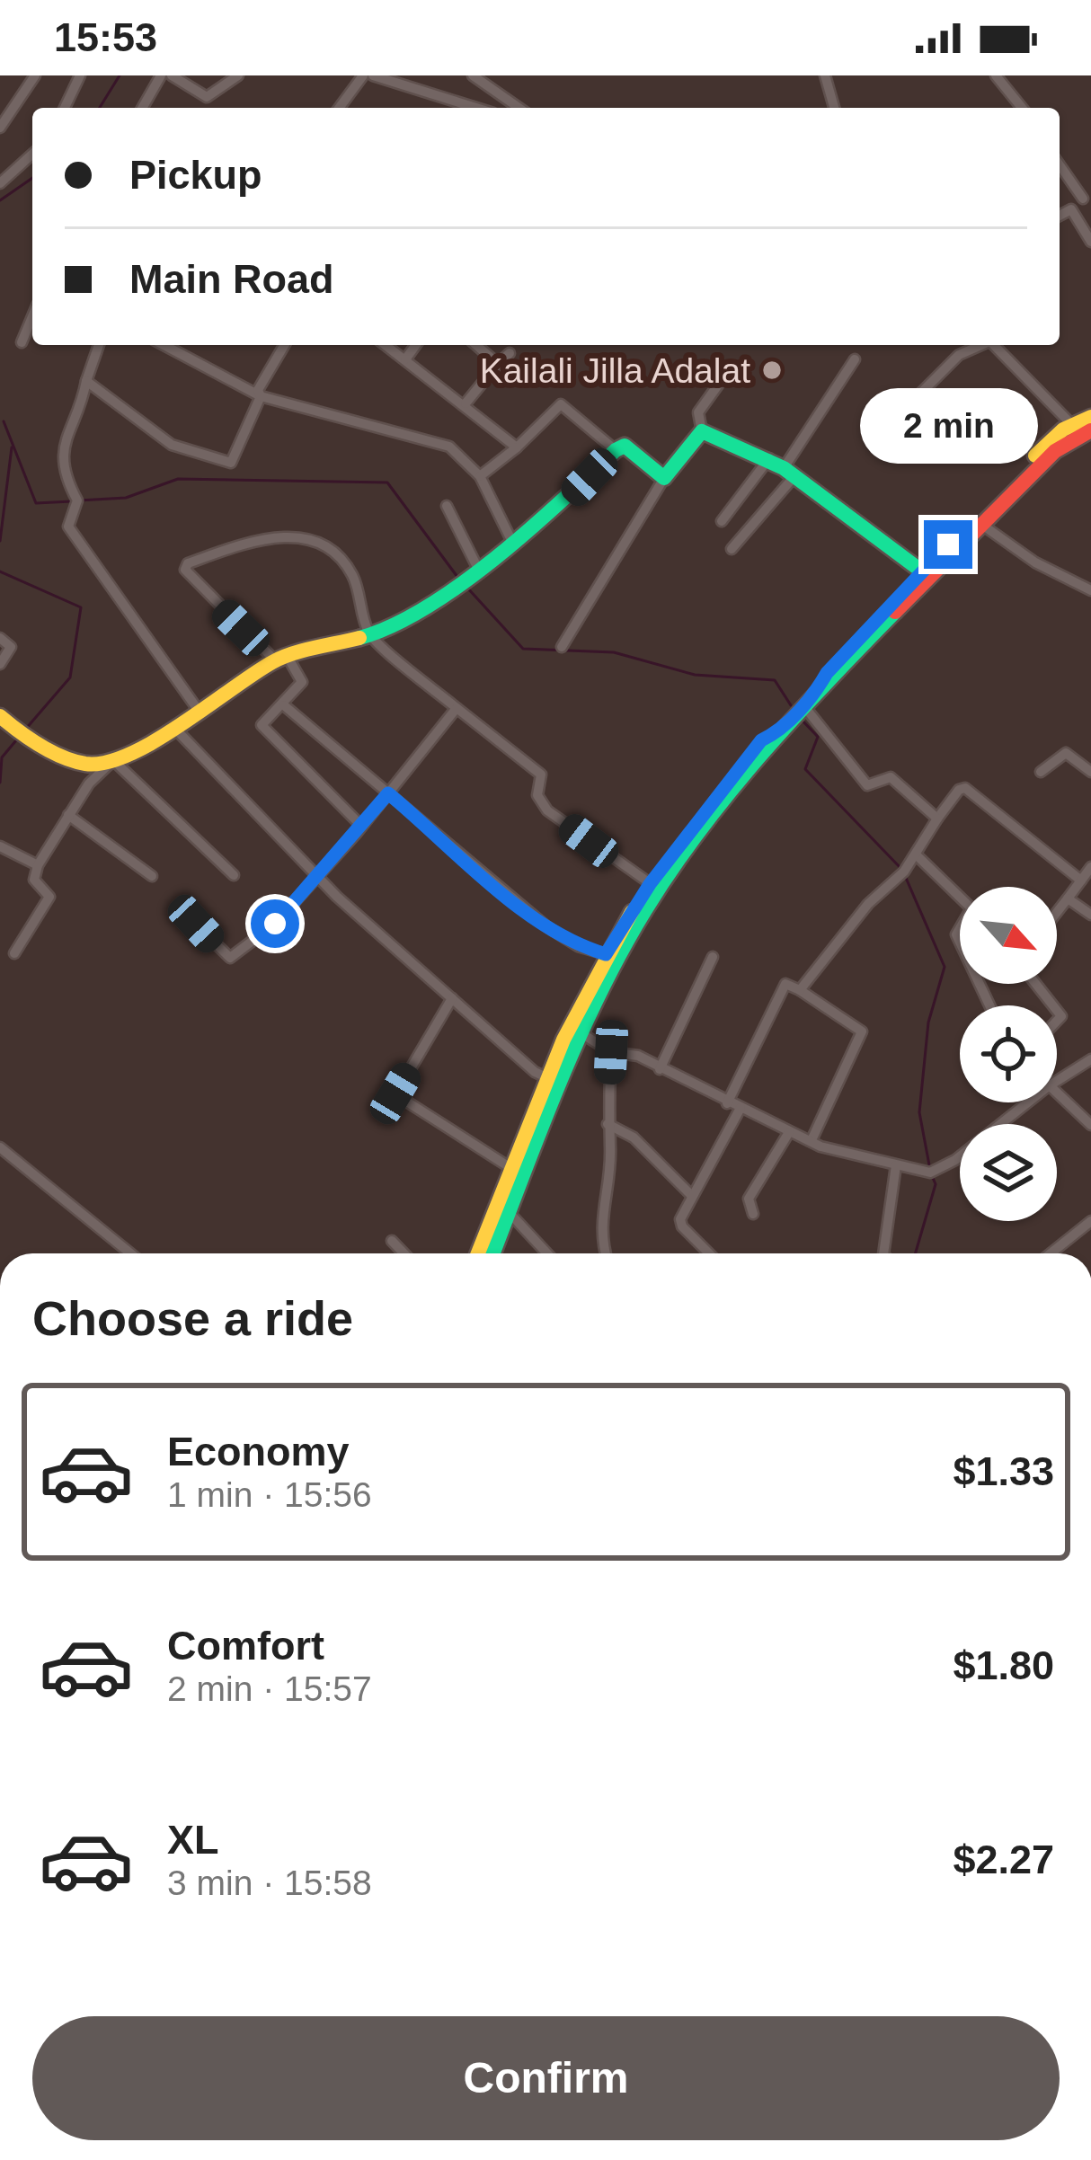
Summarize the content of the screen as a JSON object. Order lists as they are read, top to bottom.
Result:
{
  "places": ["Kailali Jilla Adalat"],
  "north": "bottom right",
  "page": {
    "status": "15:53",
    "banner": ["Pickup", "Main Road"],
    "bubble": "2 min",
    "heading": "Choose a ride",
    "list": [
      {
        "name": "Economy",
        "note": "1 min · 15:56",
        "value": "$1.33"
      },
      {
        "name": "Comfort",
        "note": "2 min · 15:57",
        "value": "$1.80"
      },
      {
        "name": "XL",
        "note": "3 min · 15:58",
        "value": "$2.27"
      }
    ],
    "buttons": "Confirm"
  }
}
